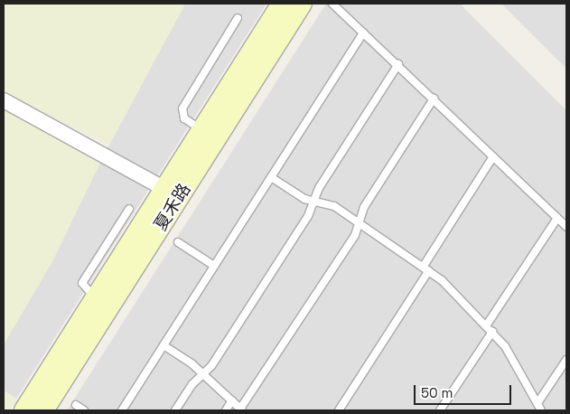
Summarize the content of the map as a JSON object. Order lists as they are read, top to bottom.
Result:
{
  "streets": {
    "street": ["夏禾路"]
  },
  "scale_bar": "50 m"
}
